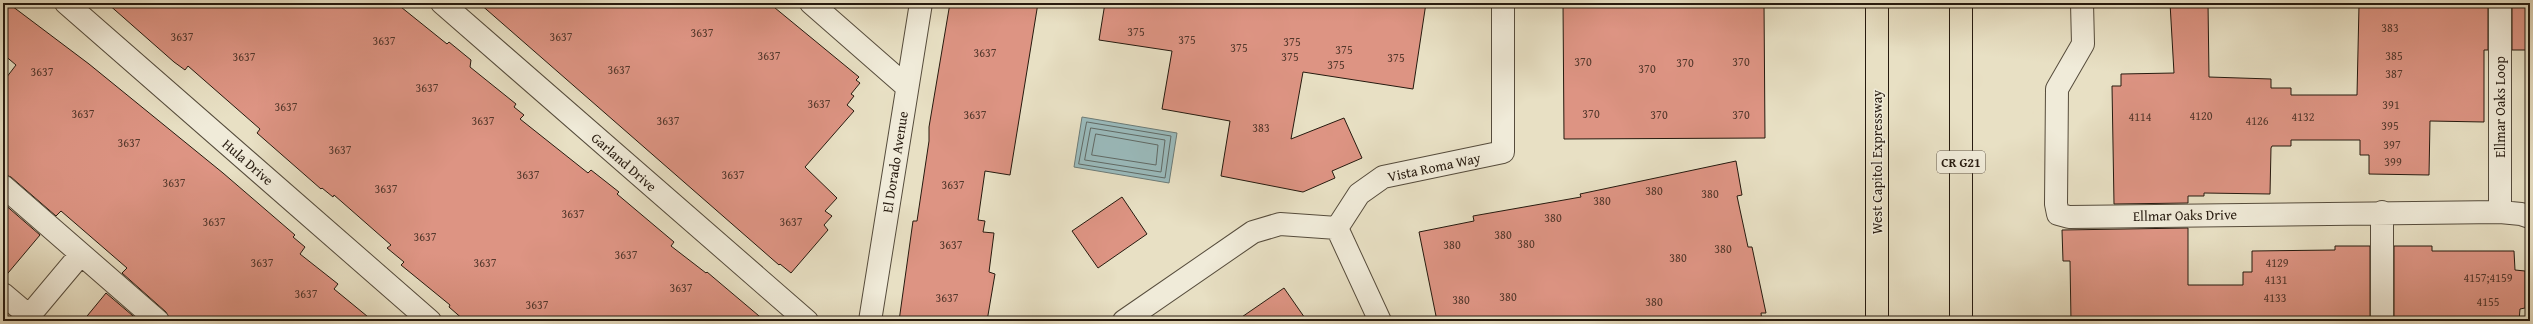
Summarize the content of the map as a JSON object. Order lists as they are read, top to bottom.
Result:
{
  "streets": {
    "highway": ["West Capitol Expressway", "CR G21"],
    "street": [
      "Ellmar Oaks Loop",
      "Hula Drive",
      "Garland Drive",
      "El Dorado Avenue",
      "Vista Roma Way",
      "Ellmar Oaks Drive"
    ]
  },
  "crossings": [
    ["Ellmar Oaks Loop", "Ellmar Oaks Drive"]
  ],
  "house_numbers": [
    "383",
    "375",
    "3637",
    "3637",
    "3637",
    "375",
    "3637",
    "375",
    "375",
    "375",
    "3637",
    "3637",
    "385",
    "3637",
    "375",
    "375",
    "370",
    "370",
    "370",
    "375",
    "370",
    "3637",
    "3637",
    "387",
    "3637",
    "3637",
    "391",
    "3637",
    "3637",
    "370",
    "3637",
    "370",
    "370",
    "4120",
    "4114",
    "4132",
    "3637",
    "3637",
    "4126",
    "395",
    "383",
    "3637",
    "397",
    "3637",
    "399",
    "3637",
    "3637",
    "3637",
    "3637",
    "3637",
    "380",
    "380",
    "380",
    "3637",
    "380",
    "3637",
    "3637",
    "380",
    "3637",
    "380",
    "3637",
    "380",
    "380",
    "3637",
    "380",
    "3637",
    "3637",
    "4129",
    "4157;4159",
    "4131",
    "3637",
    "3637",
    "380",
    "3637",
    "4133",
    "380",
    "380",
    "4155",
    "3637"
  ]
}
